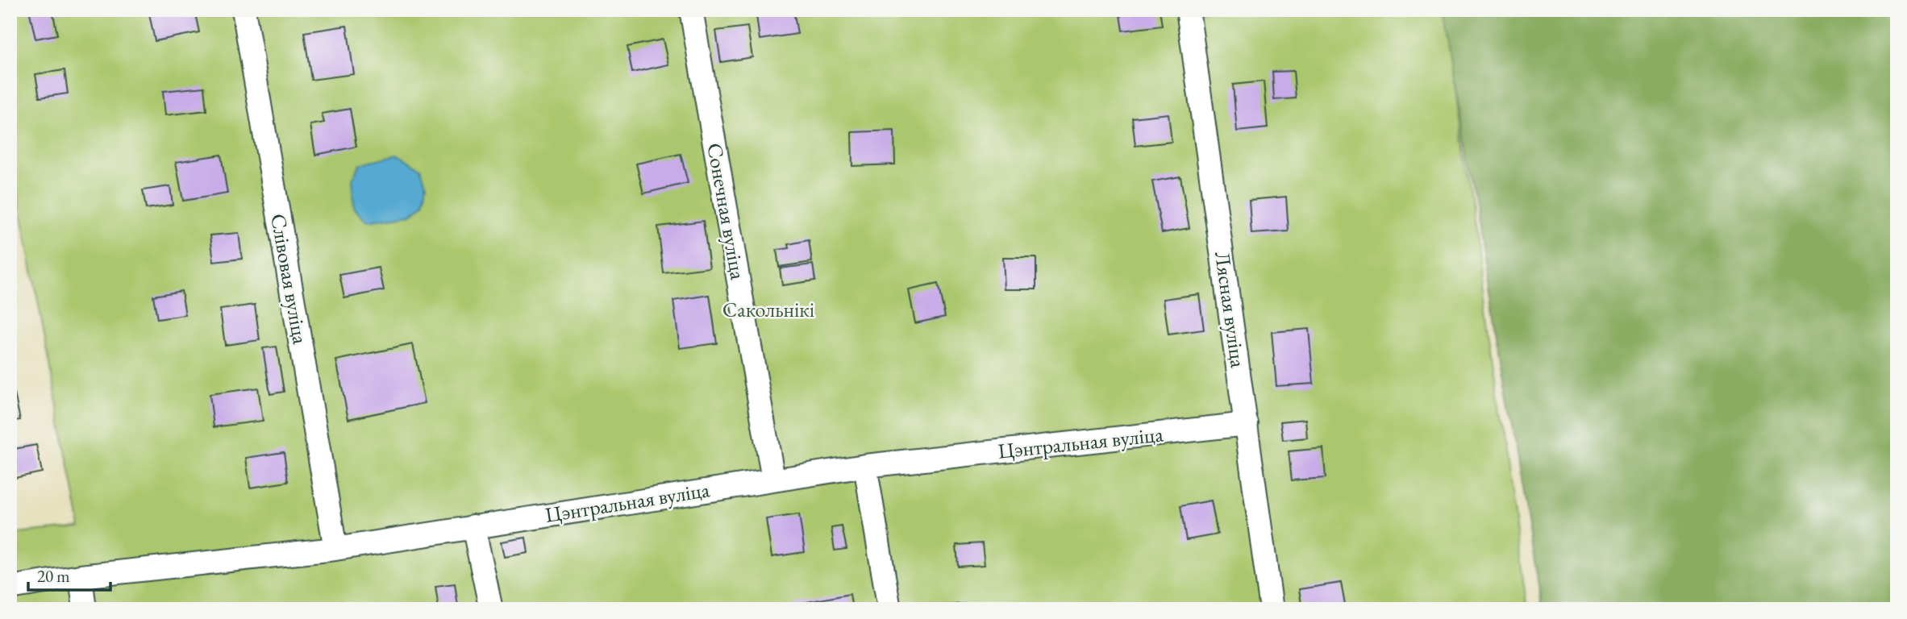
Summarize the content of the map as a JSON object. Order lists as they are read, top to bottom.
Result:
{
  "streets": {
    "street": [
      "Сонечная вуліца",
      "Слівовая вуліца",
      "Лясная вуліца",
      "Цэнтральная вуліца"
    ]
  },
  "crossings": [
    ["Сонечная вуліца", "Цэнтральная вуліца"],
    ["Слівовая вуліца", "Цэнтральная вуліца"],
    ["Лясная вуліца", "Цэнтральная вуліца"]
  ],
  "parks": ["Сакольнікі"],
  "scale_bar": "20 m"
}
